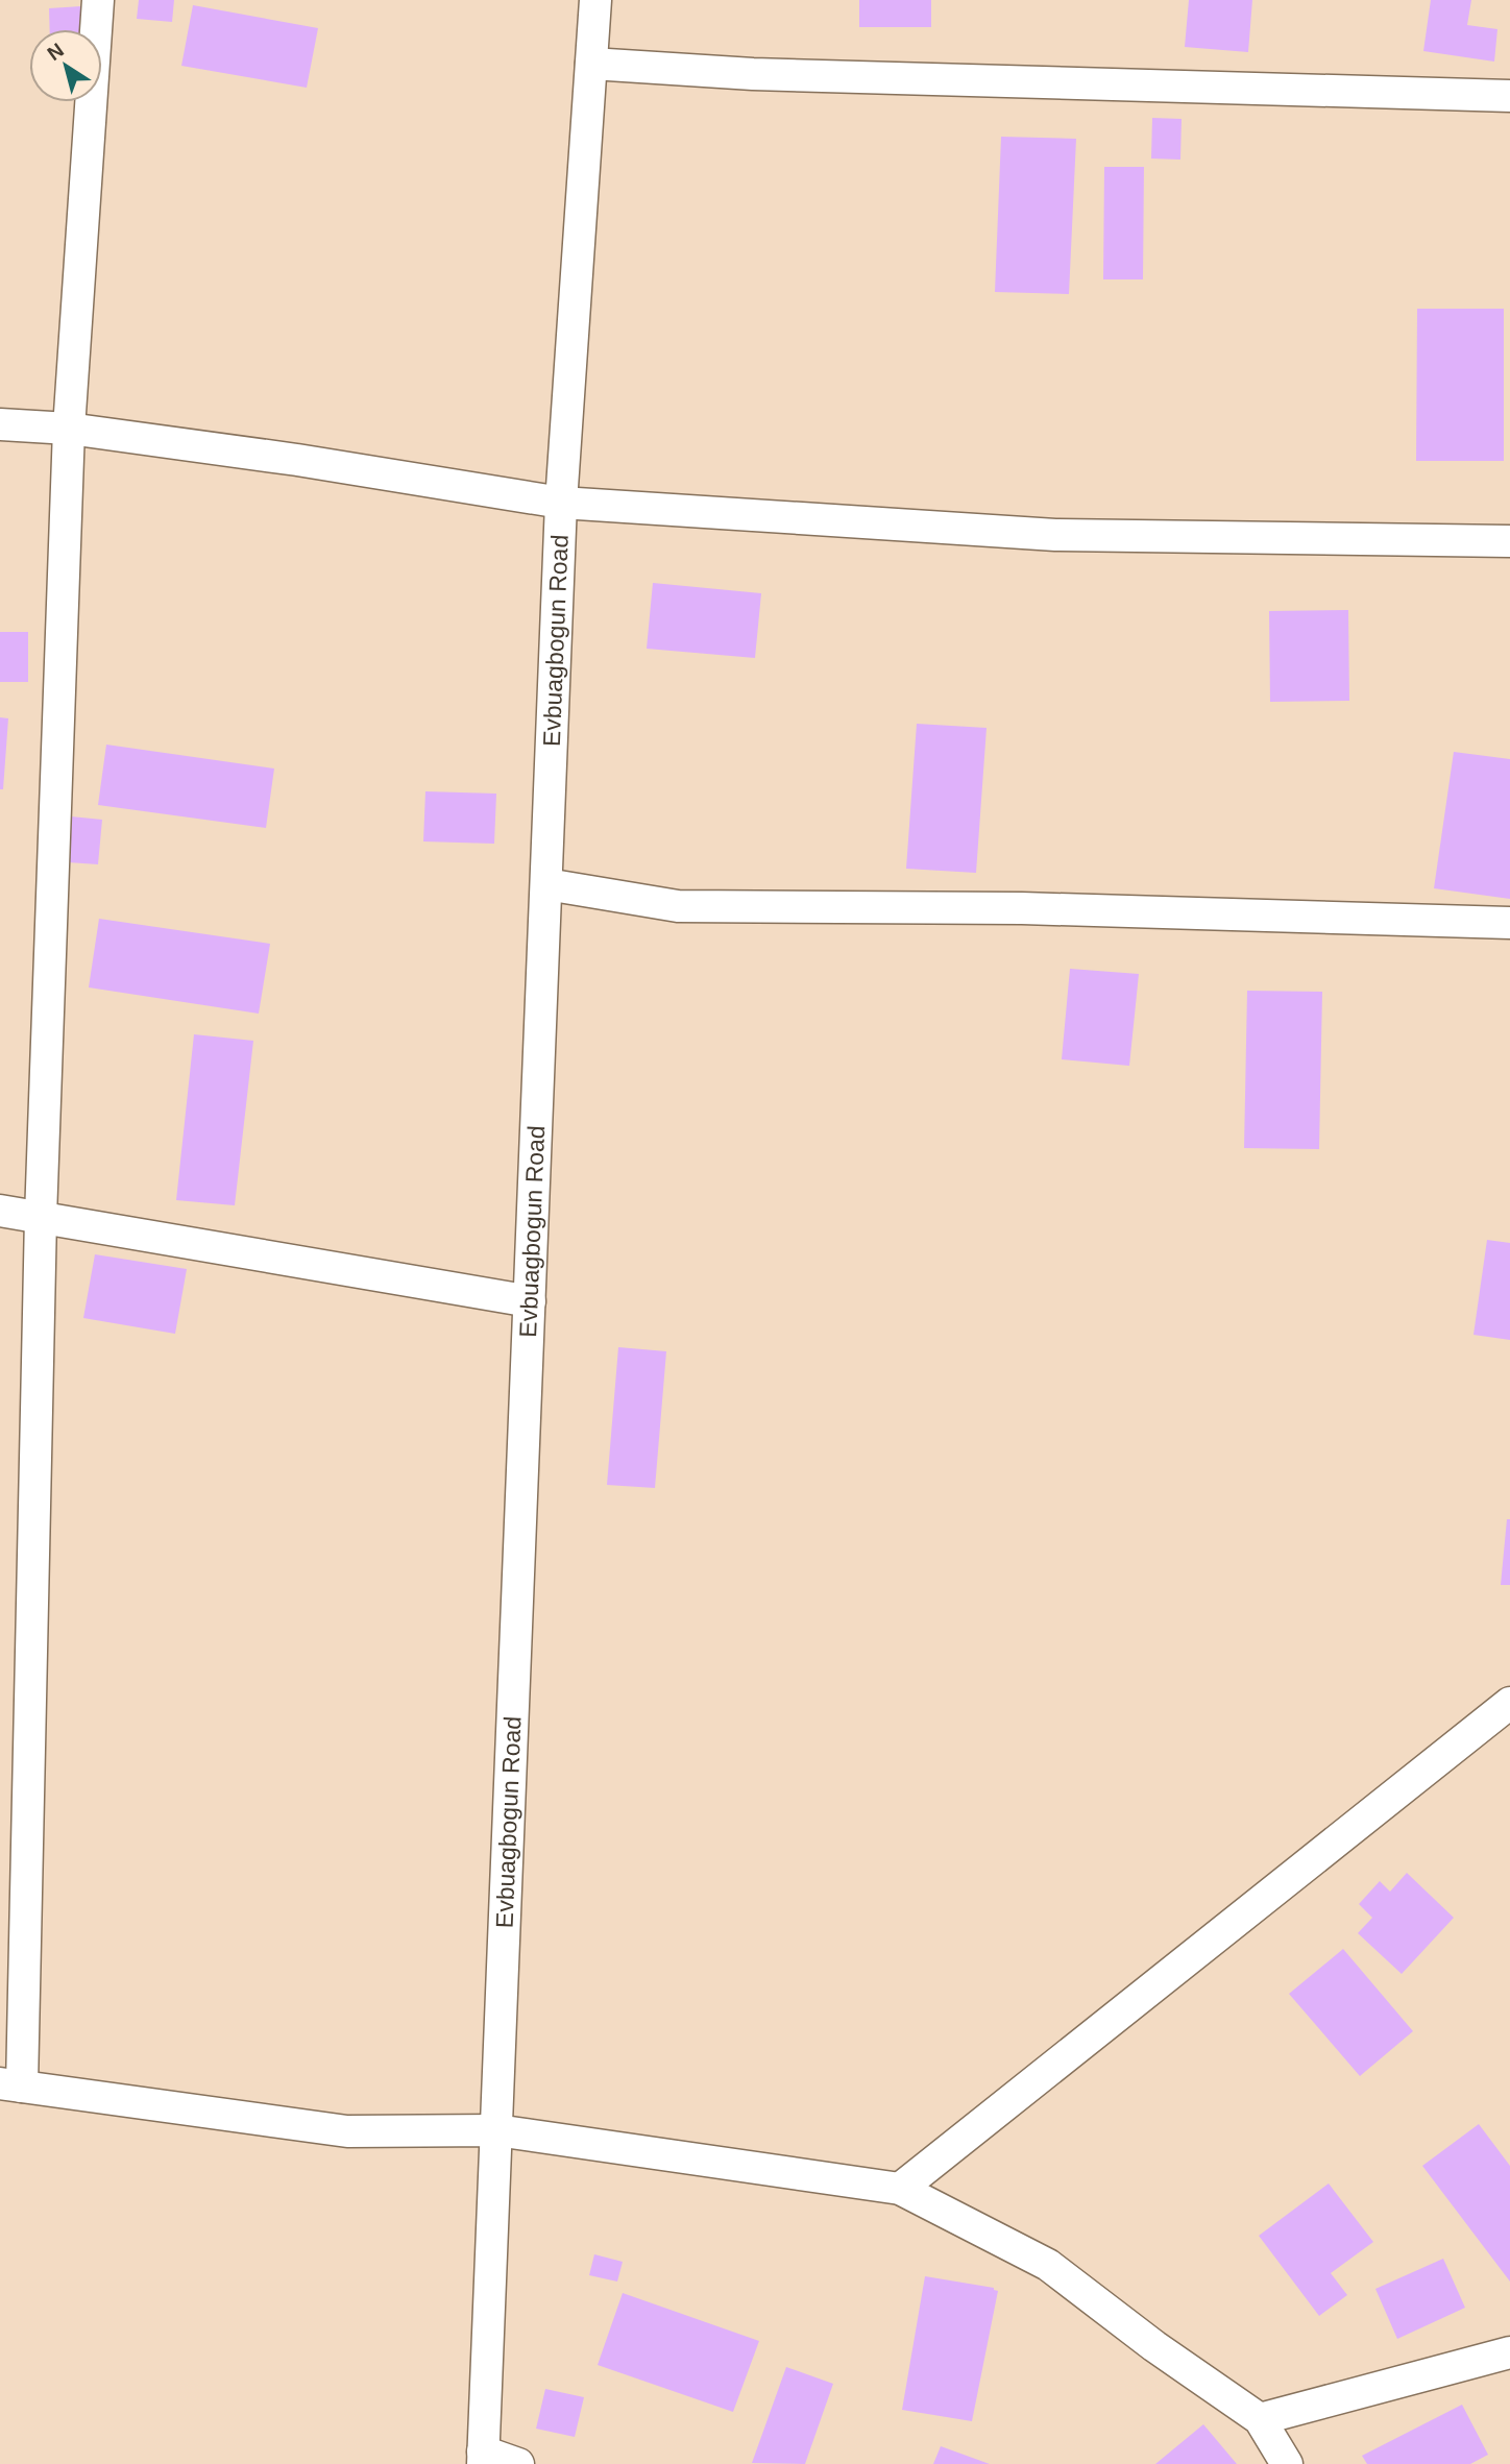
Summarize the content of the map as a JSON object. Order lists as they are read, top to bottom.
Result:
{
  "streets": {
    "street": ["Evbuagbogun Road"]
  },
  "north": "top left"
}
